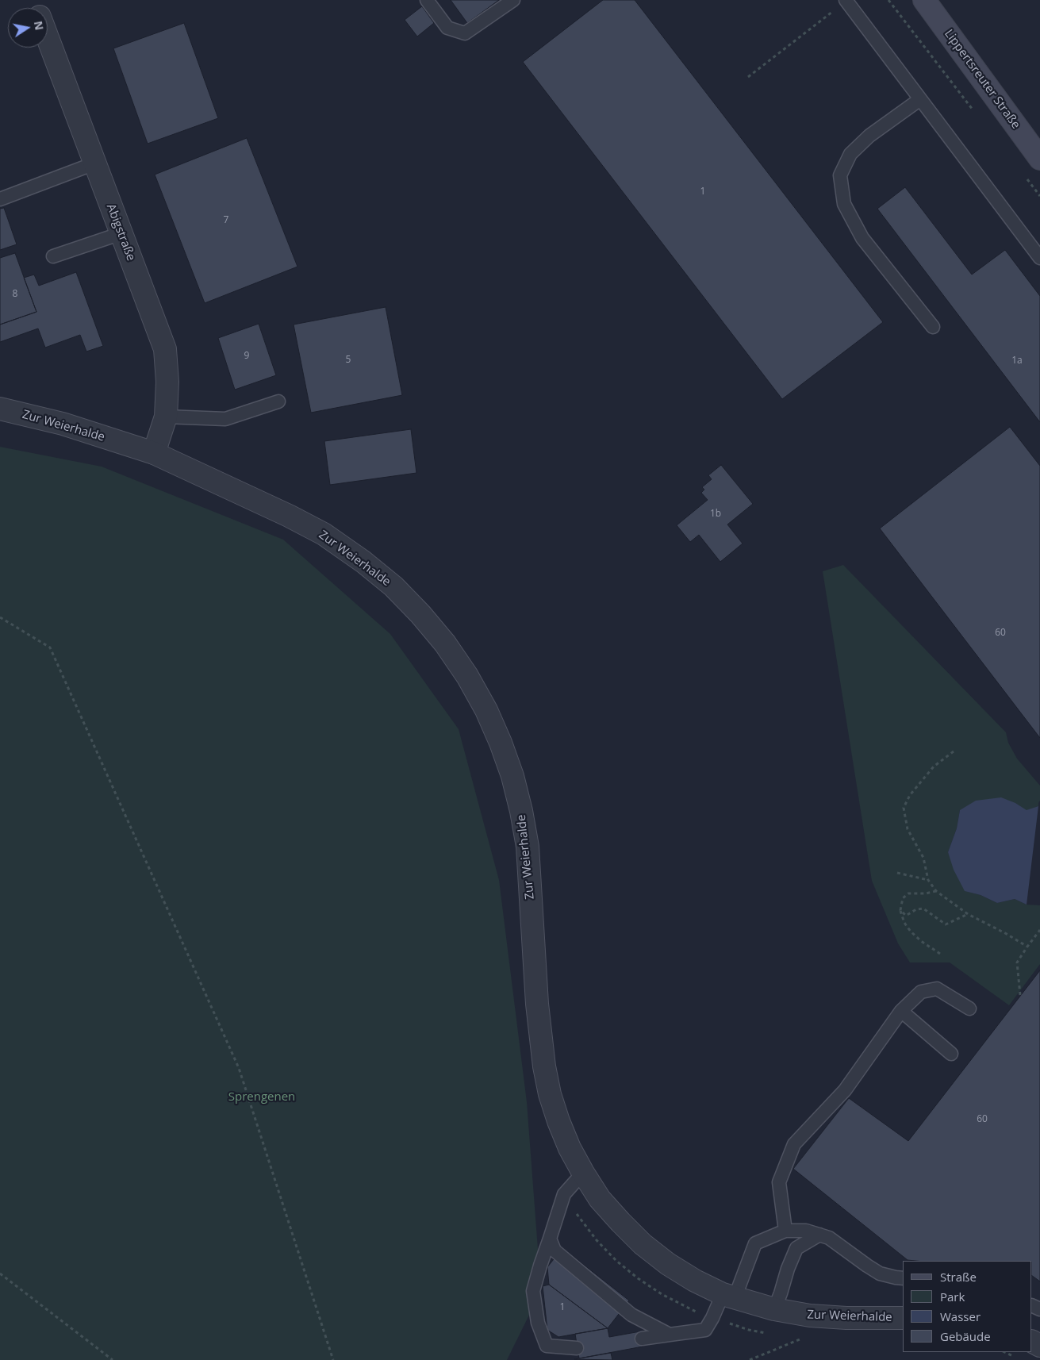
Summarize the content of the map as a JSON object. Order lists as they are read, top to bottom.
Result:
{
  "streets": {
    "main road": ["Lippertsreuter Straße"],
    "street": ["Abigstraße", "Zur Weierhalde"]
  },
  "crossings": [
    ["Abigstraße", "Zur Weierhalde"]
  ],
  "parks": ["Sprengenen"],
  "house_numbers": [
    "1",
    "7",
    "8",
    "9",
    "5",
    "1a",
    "1b",
    "60",
    "60",
    "1"
  ],
  "legend": [
    "Straße",
    "Park",
    "Wasser",
    "Gebäude"
  ],
  "north": "right"
}
